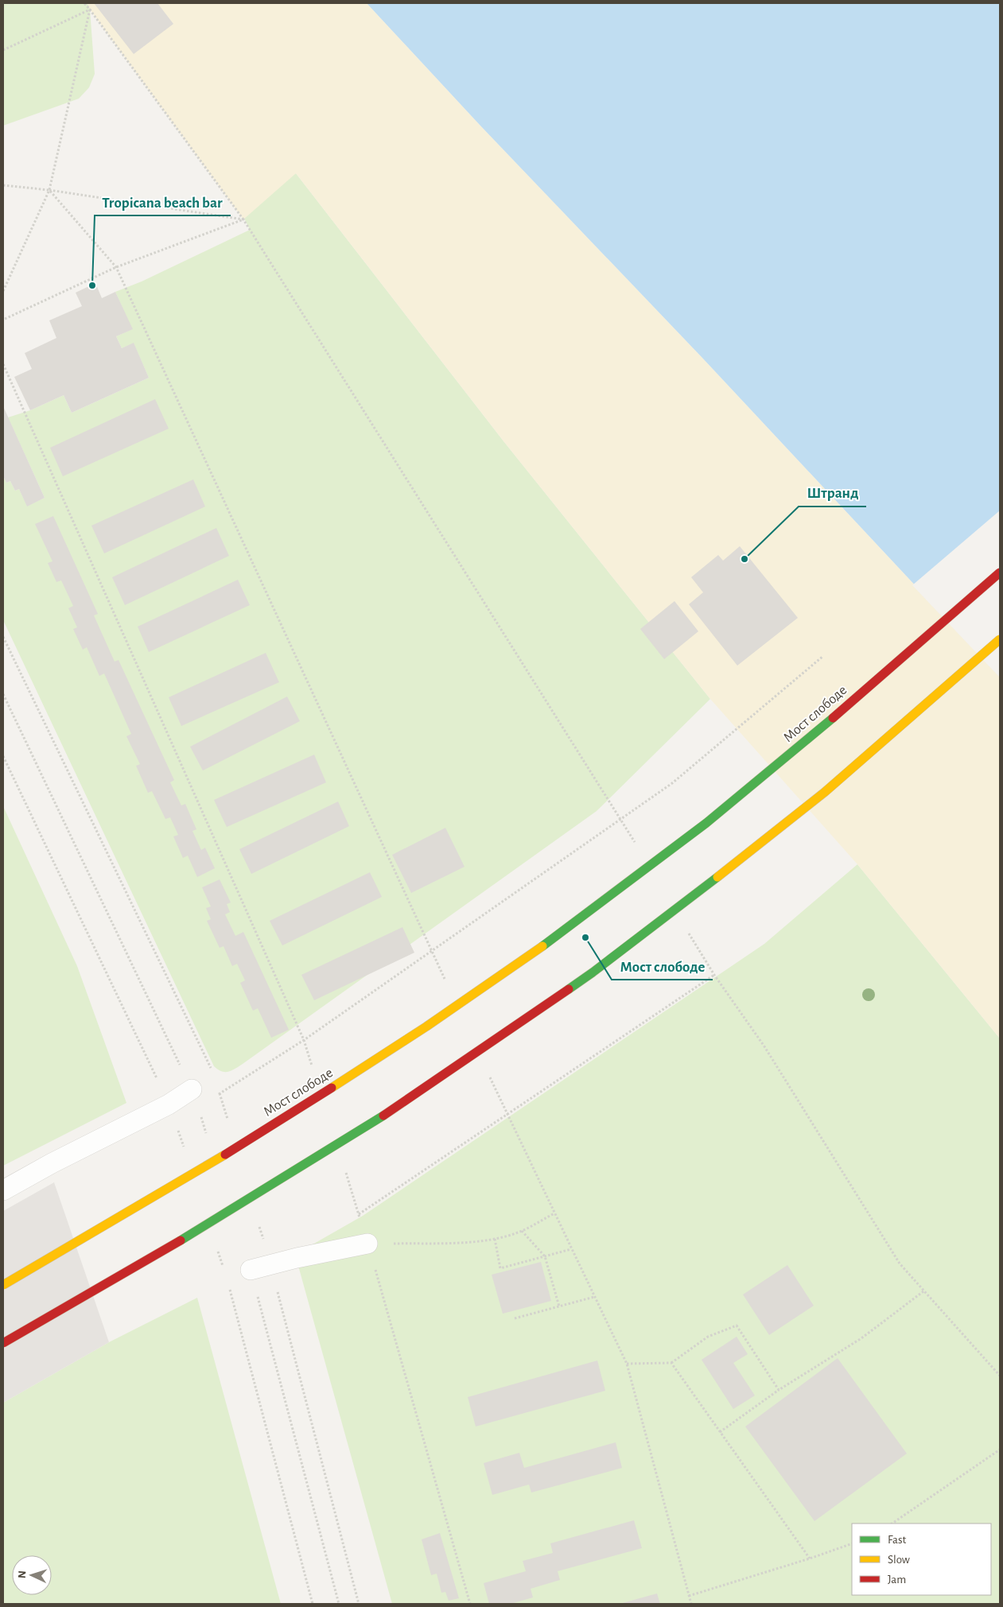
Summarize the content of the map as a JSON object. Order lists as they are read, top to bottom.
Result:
{
  "streets": {
    "highway": ["Мост слободе"]
  },
  "places": ["Tropicana beach bar", "Штранд", "Мост слободе"],
  "legend": ["Fast", "Slow", "Jam"],
  "north": "left"
}
